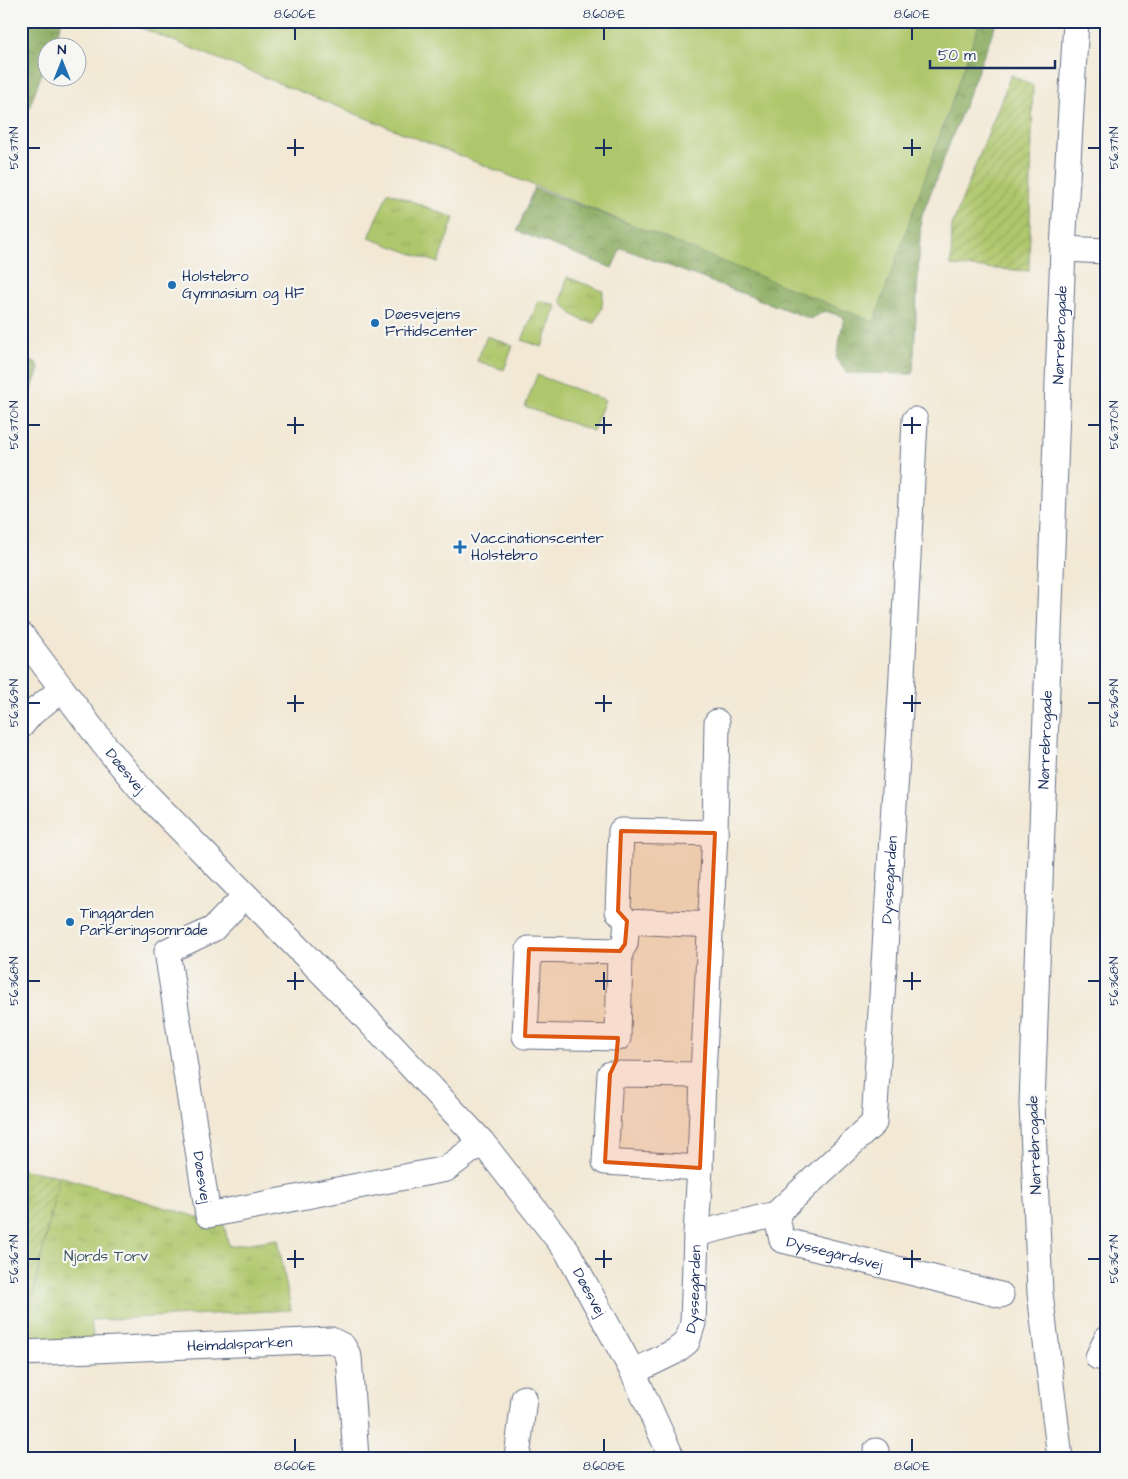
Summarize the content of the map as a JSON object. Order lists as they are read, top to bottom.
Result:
{
  "streets": {
    "street": [
      "Nørrebrogade",
      "Døesvej",
      "Dyssegården",
      "Dyssegårdsvej",
      "Heimdalsparken"
    ]
  },
  "crossings": [
    ["Døesvej", "Dyssegården"],
    ["Dyssegården", "Dyssegårdsvej"]
  ],
  "parks": ["Njords Torv"],
  "places": {
    "other": ["Holstebro Gymnasium og HF", "Døesvejens Fritidscenter", "Tinggården Parkeringsområde"],
    "health": ["Vaccinationscenter Holstebro"]
  },
  "scale_bar": "50 m",
  "north": "top",
  "coordinates": [
    "8.606°E",
    "8.608°E",
    "8.610°E",
    "56.371°N",
    "56.370°N",
    "56.369°N",
    "56.368°N",
    "56.367°N"
  ]
}
